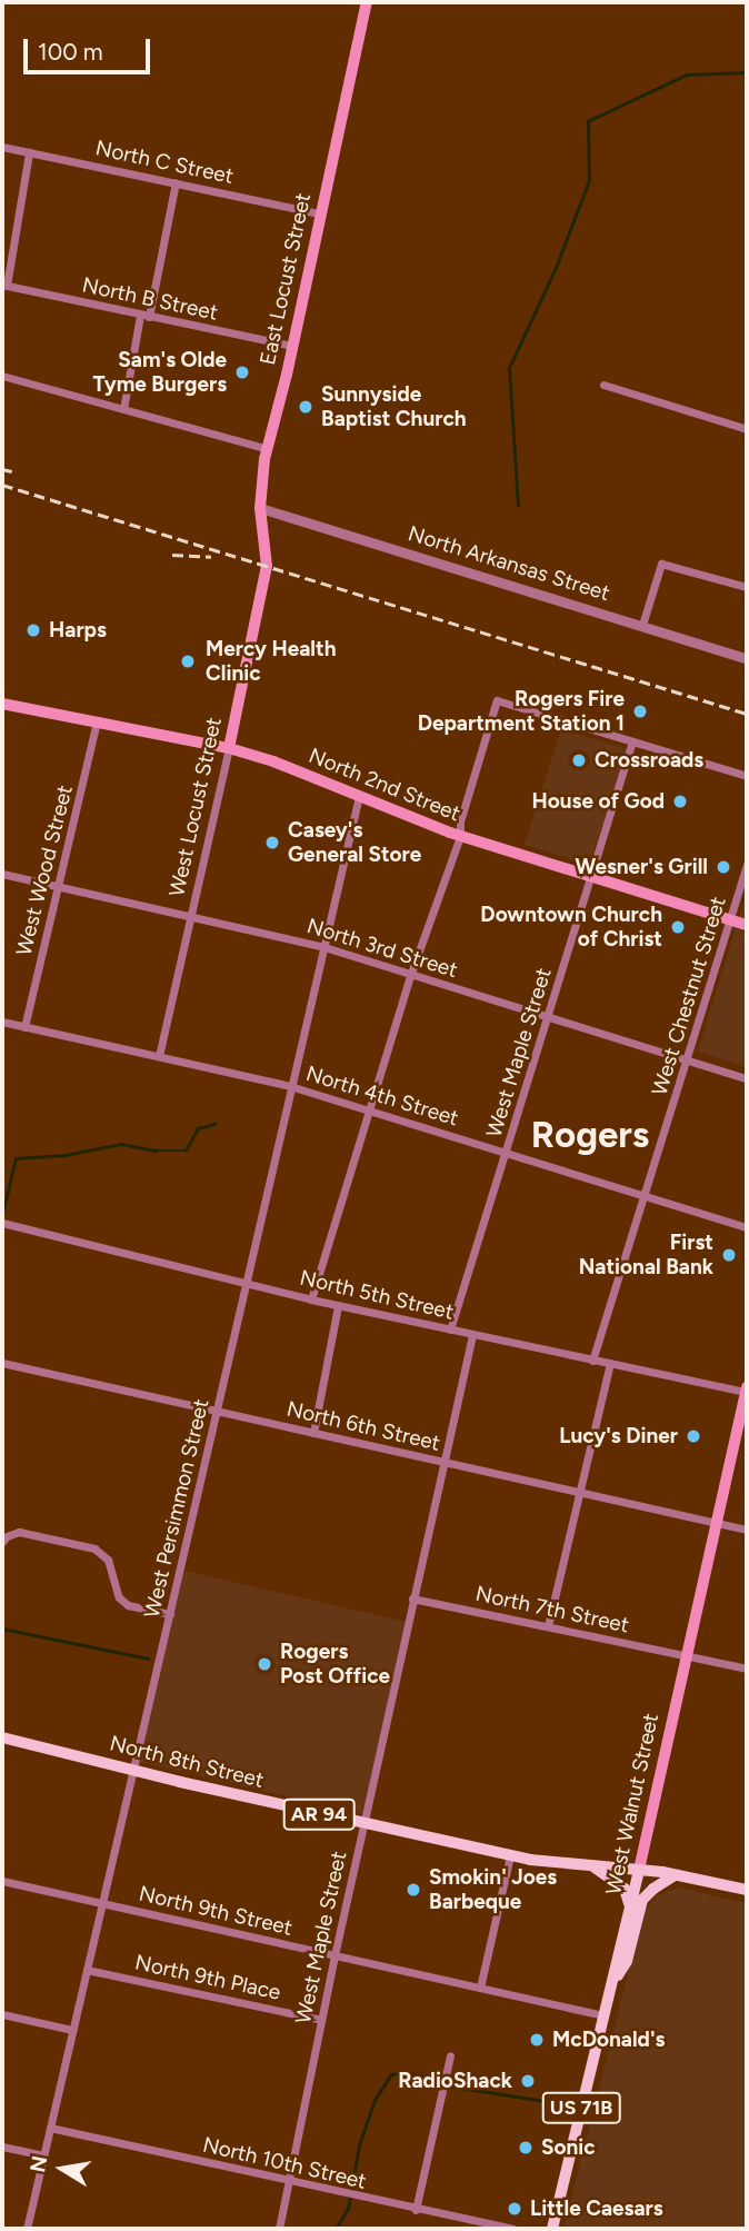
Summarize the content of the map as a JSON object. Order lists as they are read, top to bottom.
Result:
{
  "streets": {
    "main road": [
      "East Locust Street",
      "North 2nd Street",
      "West Locust Street",
      "North 8th Street",
      "West Walnut Street",
      "AR 94",
      "US 71B"
    ],
    "street": [
      "North C Street",
      "North B Street",
      "North Arkansas Street",
      "West Wood Street",
      "North 3rd Street",
      "West Chestnut Street",
      "West Maple Street",
      "North 4th Street",
      "North 5th Street",
      "North 6th Street",
      "West Persimmon Street",
      "North 7th Street",
      "North 9th Street",
      "North 9th Place",
      "North 10th Street"
    ]
  },
  "crossings": [
    ["North C Street", "East Locust Street"],
    ["East Locust Street", "North B Street"],
    ["East Locust Street", "North Arkansas Street"],
    ["East Locust Street", "West Locust Street"],
    ["North 2nd Street", "West Locust Street"],
    ["North 2nd Street", "West Wood Street"],
    ["North 2nd Street", "West Chestnut Street"],
    ["North 2nd Street", "West Maple Street"],
    ["North 2nd Street", "West Persimmon Street"],
    ["West Locust Street", "North 3rd Street"],
    ["West Locust Street", "North 4th Street"],
    ["West Wood Street", "North 3rd Street"],
    ["West Wood Street", "North 4th Street"],
    ["North 3rd Street", "West Chestnut Street"],
    ["North 3rd Street", "West Maple Street"],
    ["North 3rd Street", "West Persimmon Street"],
    ["West Chestnut Street", "North 4th Street"],
    ["West Chestnut Street", "North 5th Street"],
    ["West Maple Street", "North 4th Street"],
    ["West Maple Street", "North 5th Street"],
    ["West Maple Street", "North 6th Street"],
    ["West Maple Street", "North 7th Street"],
    ["West Maple Street", "North 8th Street"],
    ["West Maple Street", "North 9th Street"],
    ["West Maple Street", "North 9th Place"],
    ["West Maple Street", "North 10th Street"],
    ["North 4th Street", "West Persimmon Street"],
    ["North 5th Street", "West Persimmon Street"],
    ["North 5th Street", "West Walnut Street"],
    ["North 6th Street", "West Persimmon Street"],
    ["North 6th Street", "West Walnut Street"],
    ["West Persimmon Street", "North 8th Street"],
    ["West Persimmon Street", "North 9th Street"],
    ["West Persimmon Street", "North 9th Place"],
    ["West Persimmon Street", "North 10th Street"],
    ["North 7th Street", "West Walnut Street"],
    ["North 8th Street", "West Walnut Street"],
    ["North 8th Street", "AR 94"],
    ["North 8th Street", "US 71B"],
    ["West Walnut Street", "AR 94"],
    ["West Walnut Street", "North 9th Street"],
    ["West Walnut Street", "US 71B"]
  ],
  "districts": ["Rogers"],
  "places": [
    "Sam's Olde Tyme Burgers",
    "Sunnyside Baptist Church",
    "Harps",
    "Mercy Health Clinic",
    "Rogers Fire Department Station 1",
    "Crossroads",
    "House of God",
    "Casey's General Store",
    "Wesner's Grill",
    "Downtown Church of Christ",
    "First National Bank",
    "Lucy's Diner",
    "Rogers Post Office",
    "Smokin' Joes Barbeque",
    "McDonald's",
    "RadioShack",
    "Sonic",
    "Little Caesars"
  ],
  "scale_bar": "100 m",
  "north": "left"
}
